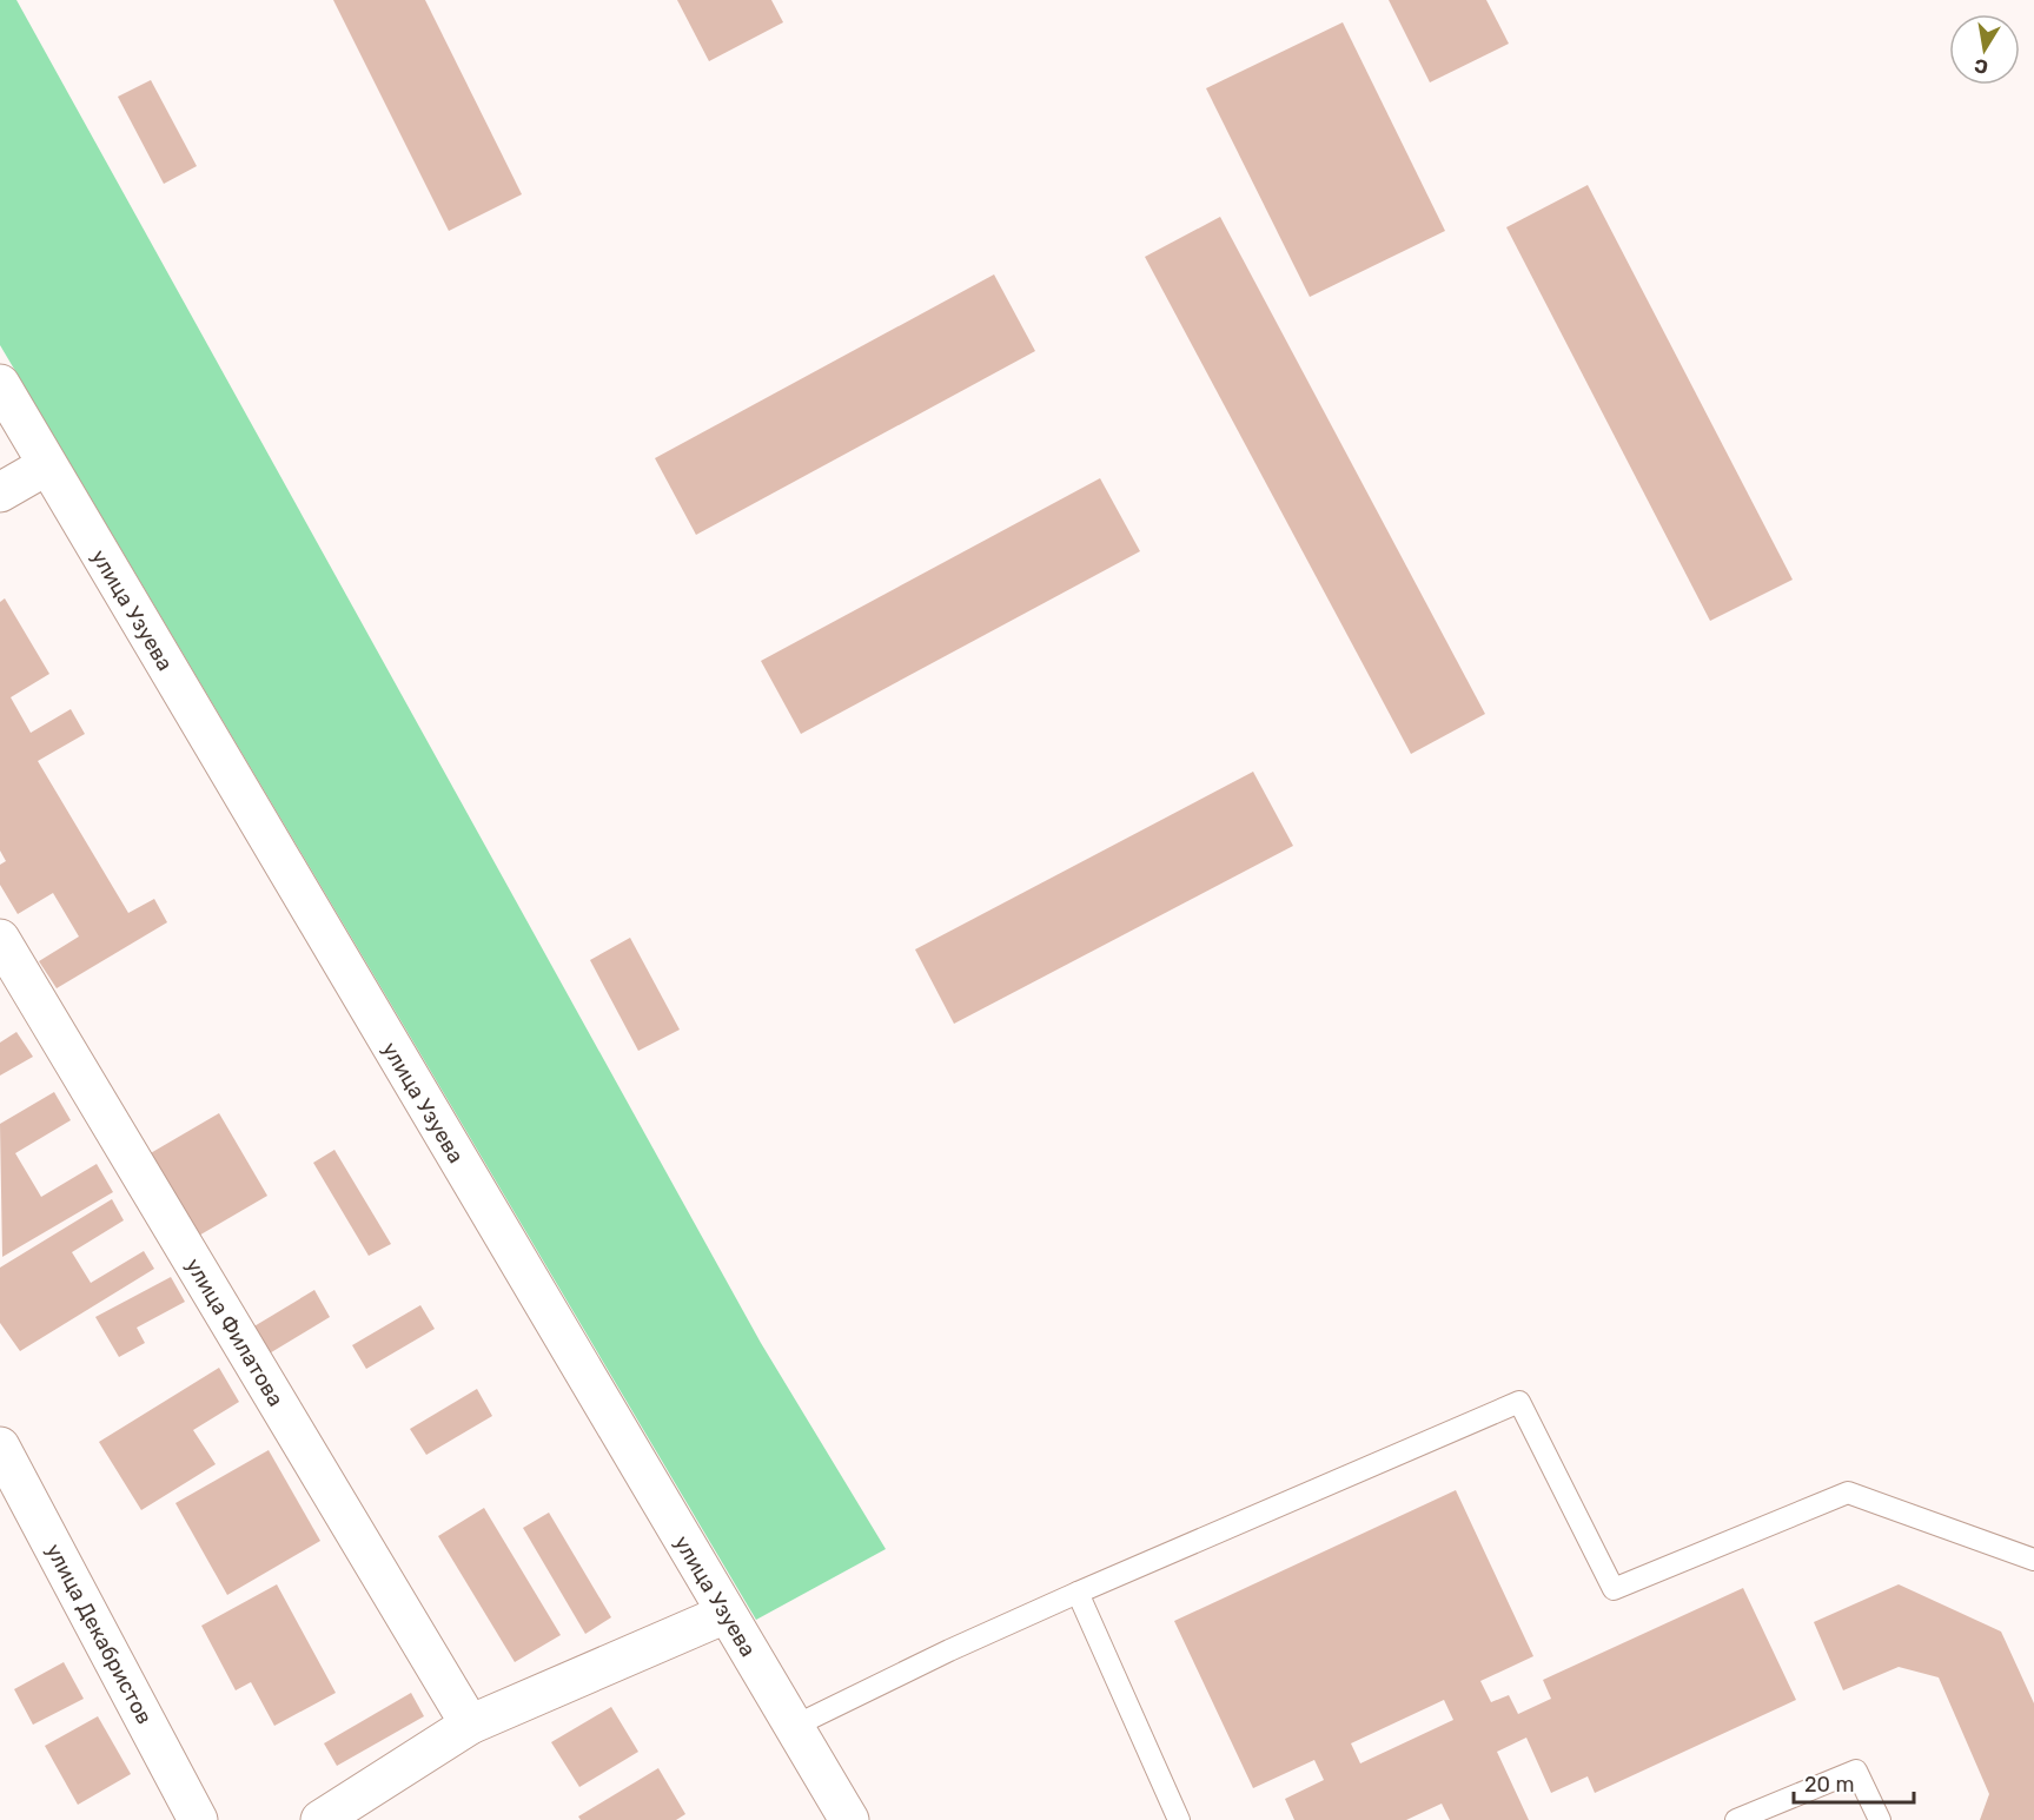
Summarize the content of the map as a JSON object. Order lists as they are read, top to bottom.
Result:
{
  "streets": {
    "street": ["улица Узуева", "улица Филатова", "улица Декабристов"]
  },
  "scale_bar": "20 m",
  "north": "bottom"
}
